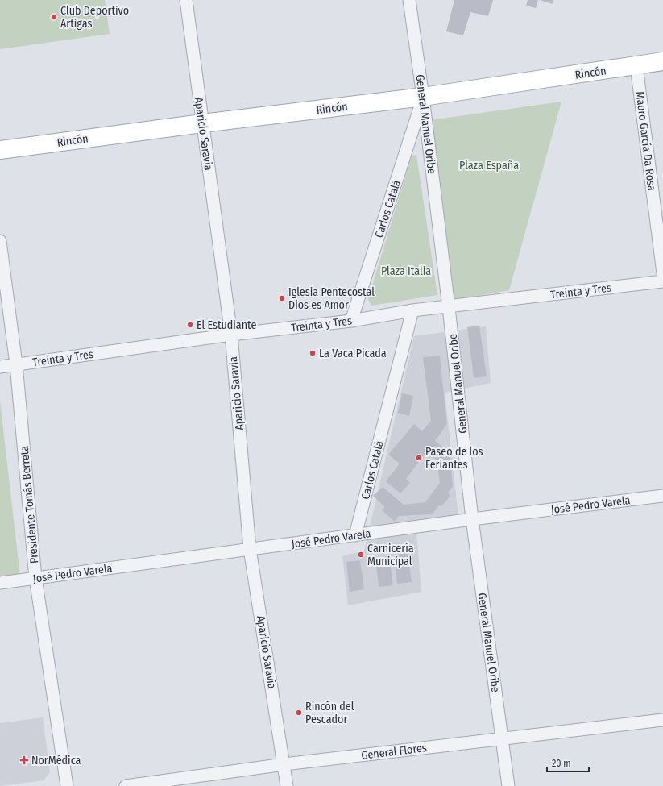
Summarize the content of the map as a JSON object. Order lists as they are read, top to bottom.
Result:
{
  "streets": {
    "main road": ["Rincón"],
    "street": [
      "General Manuel Oribe",
      "Aparicio Saravia",
      "Mauro García Da Rosa",
      "Carlos Catalá",
      "Treinta y Tres",
      "Presidente Tomás Berreta",
      "José Pedro Varela",
      "General Flores"
    ]
  },
  "crossings": [
    ["Rincón", "General Manuel Oribe"],
    ["Rincón", "Aparicio Saravia"],
    ["Rincón", "Mauro García Da Rosa"],
    ["Rincón", "Carlos Catalá"],
    ["General Manuel Oribe", "Carlos Catalá"],
    ["General Manuel Oribe", "Treinta y Tres"],
    ["General Manuel Oribe", "José Pedro Varela"],
    ["General Manuel Oribe", "General Flores"],
    ["Aparicio Saravia", "Treinta y Tres"],
    ["Aparicio Saravia", "José Pedro Varela"],
    ["Aparicio Saravia", "General Flores"],
    ["Carlos Catalá", "Treinta y Tres"],
    ["Carlos Catalá", "José Pedro Varela"],
    ["Treinta y Tres", "Presidente Tomás Berreta"],
    ["Presidente Tomás Berreta", "José Pedro Varela"]
  ],
  "parks": ["Plaza España", "Plaza Italia"],
  "places": {
    "other": [
      "Club Deportivo Artigas",
      "Iglesia Pentecostal Dios es Amor",
      "El Estudiante",
      "La Vaca Picada",
      "Paseo de los Feriantes",
      "Carnicería Municipal",
      "Rincón del Pescador"
    ],
    "health": ["NorMédica"]
  },
  "scale_bar": "20 m"
}
